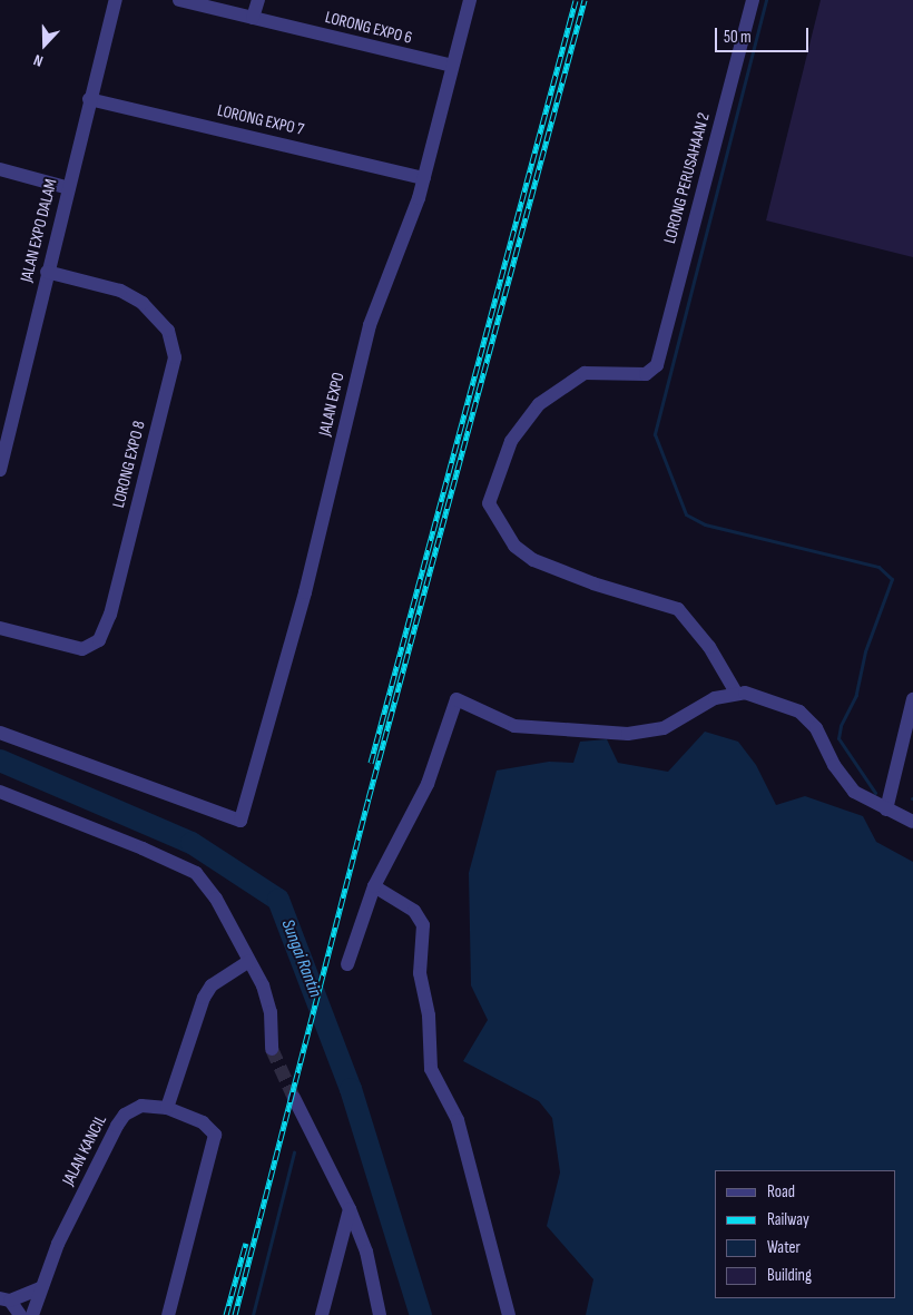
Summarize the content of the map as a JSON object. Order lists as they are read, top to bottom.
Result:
{
  "streets": {
    "street": [
      "LORONG EXPO 6",
      "LORONG EXPO 7",
      "LORONG PERUSAHAAN 2",
      "JALAN EXPO DALAM",
      "JALAN EXPO",
      "LORONG EXPO 8",
      "JALAN KANCIL"
    ]
  },
  "crossings": [
    ["LORONG EXPO 6", "JALAN EXPO"],
    ["LORONG EXPO 7", "JALAN EXPO DALAM"],
    ["LORONG EXPO 7", "JALAN EXPO"],
    ["JALAN EXPO DALAM", "LORONG EXPO 8"]
  ],
  "water": ["Sungai Rantin"],
  "legend": [
    "Road",
    "Railway",
    "Water",
    "Building"
  ],
  "scale_bar": "50 m",
  "north": "bottom"
}
